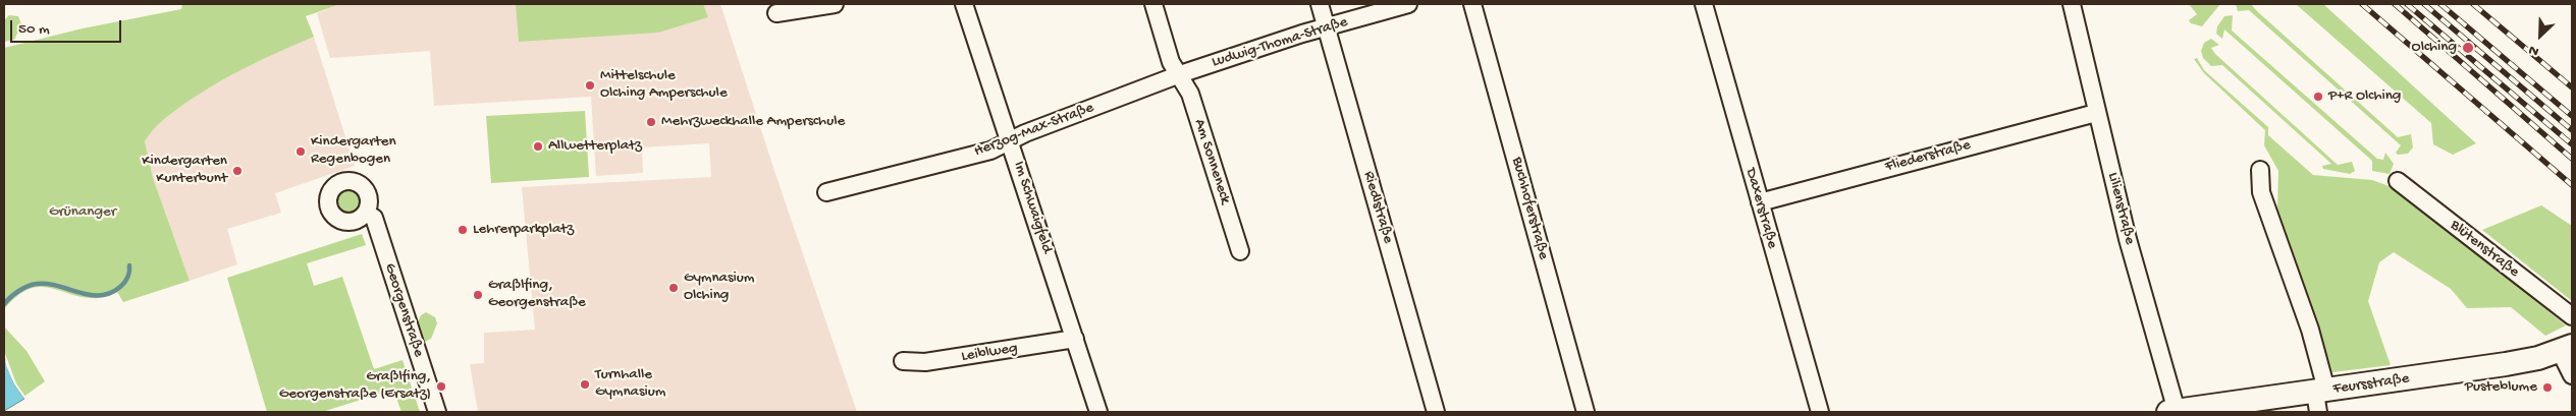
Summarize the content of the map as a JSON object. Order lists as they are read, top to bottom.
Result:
{
  "streets": {
    "street": [
      "Ludwig-Thoma-Straße",
      "Herzog-Max-Straße",
      "Fliederstraße",
      "Am Sonneneck",
      "Im Schwaigfeld",
      "Riedlstraße",
      "Buchhoferstraße",
      "Daxerstraße",
      "Lilienstraße",
      "Blütenstraße",
      "Georgenstraße",
      "Leiblweg",
      "Feursstraße"
    ]
  },
  "crossings": [
    ["Ludwig-Thoma-Straße", "Herzog-Max-Straße"],
    ["Ludwig-Thoma-Straße", "Am Sonneneck"],
    ["Ludwig-Thoma-Straße", "Riedlstraße"],
    ["Herzog-Max-Straße", "Am Sonneneck"],
    ["Herzog-Max-Straße", "Im Schwaigfeld"],
    ["Fliederstraße", "Daxerstraße"],
    ["Fliederstraße", "Lilienstraße"],
    ["Im Schwaigfeld", "Leiblweg"],
    ["Lilienstraße", "Feursstraße"]
  ],
  "parks": ["Grünanger"],
  "places": [
    "Olching",
    "Mittelschule Olching Amperschule",
    "P+R Olching",
    "Mehrzweckhalle Amperschule",
    "Allwetterplatz",
    "Kindergarten Regenbogen",
    "Kindergarten Kunterbunt",
    "Lehrerparkplatz",
    "Gymnasium Olching",
    "Graßlfing, Georgenstraße",
    "Turnhalle Gymnasium",
    "Graßlfing, Georgenstraße (Ersatz)",
    "Pusteblume"
  ],
  "scale_bar": "50 m",
  "north": "bottom left"
}
